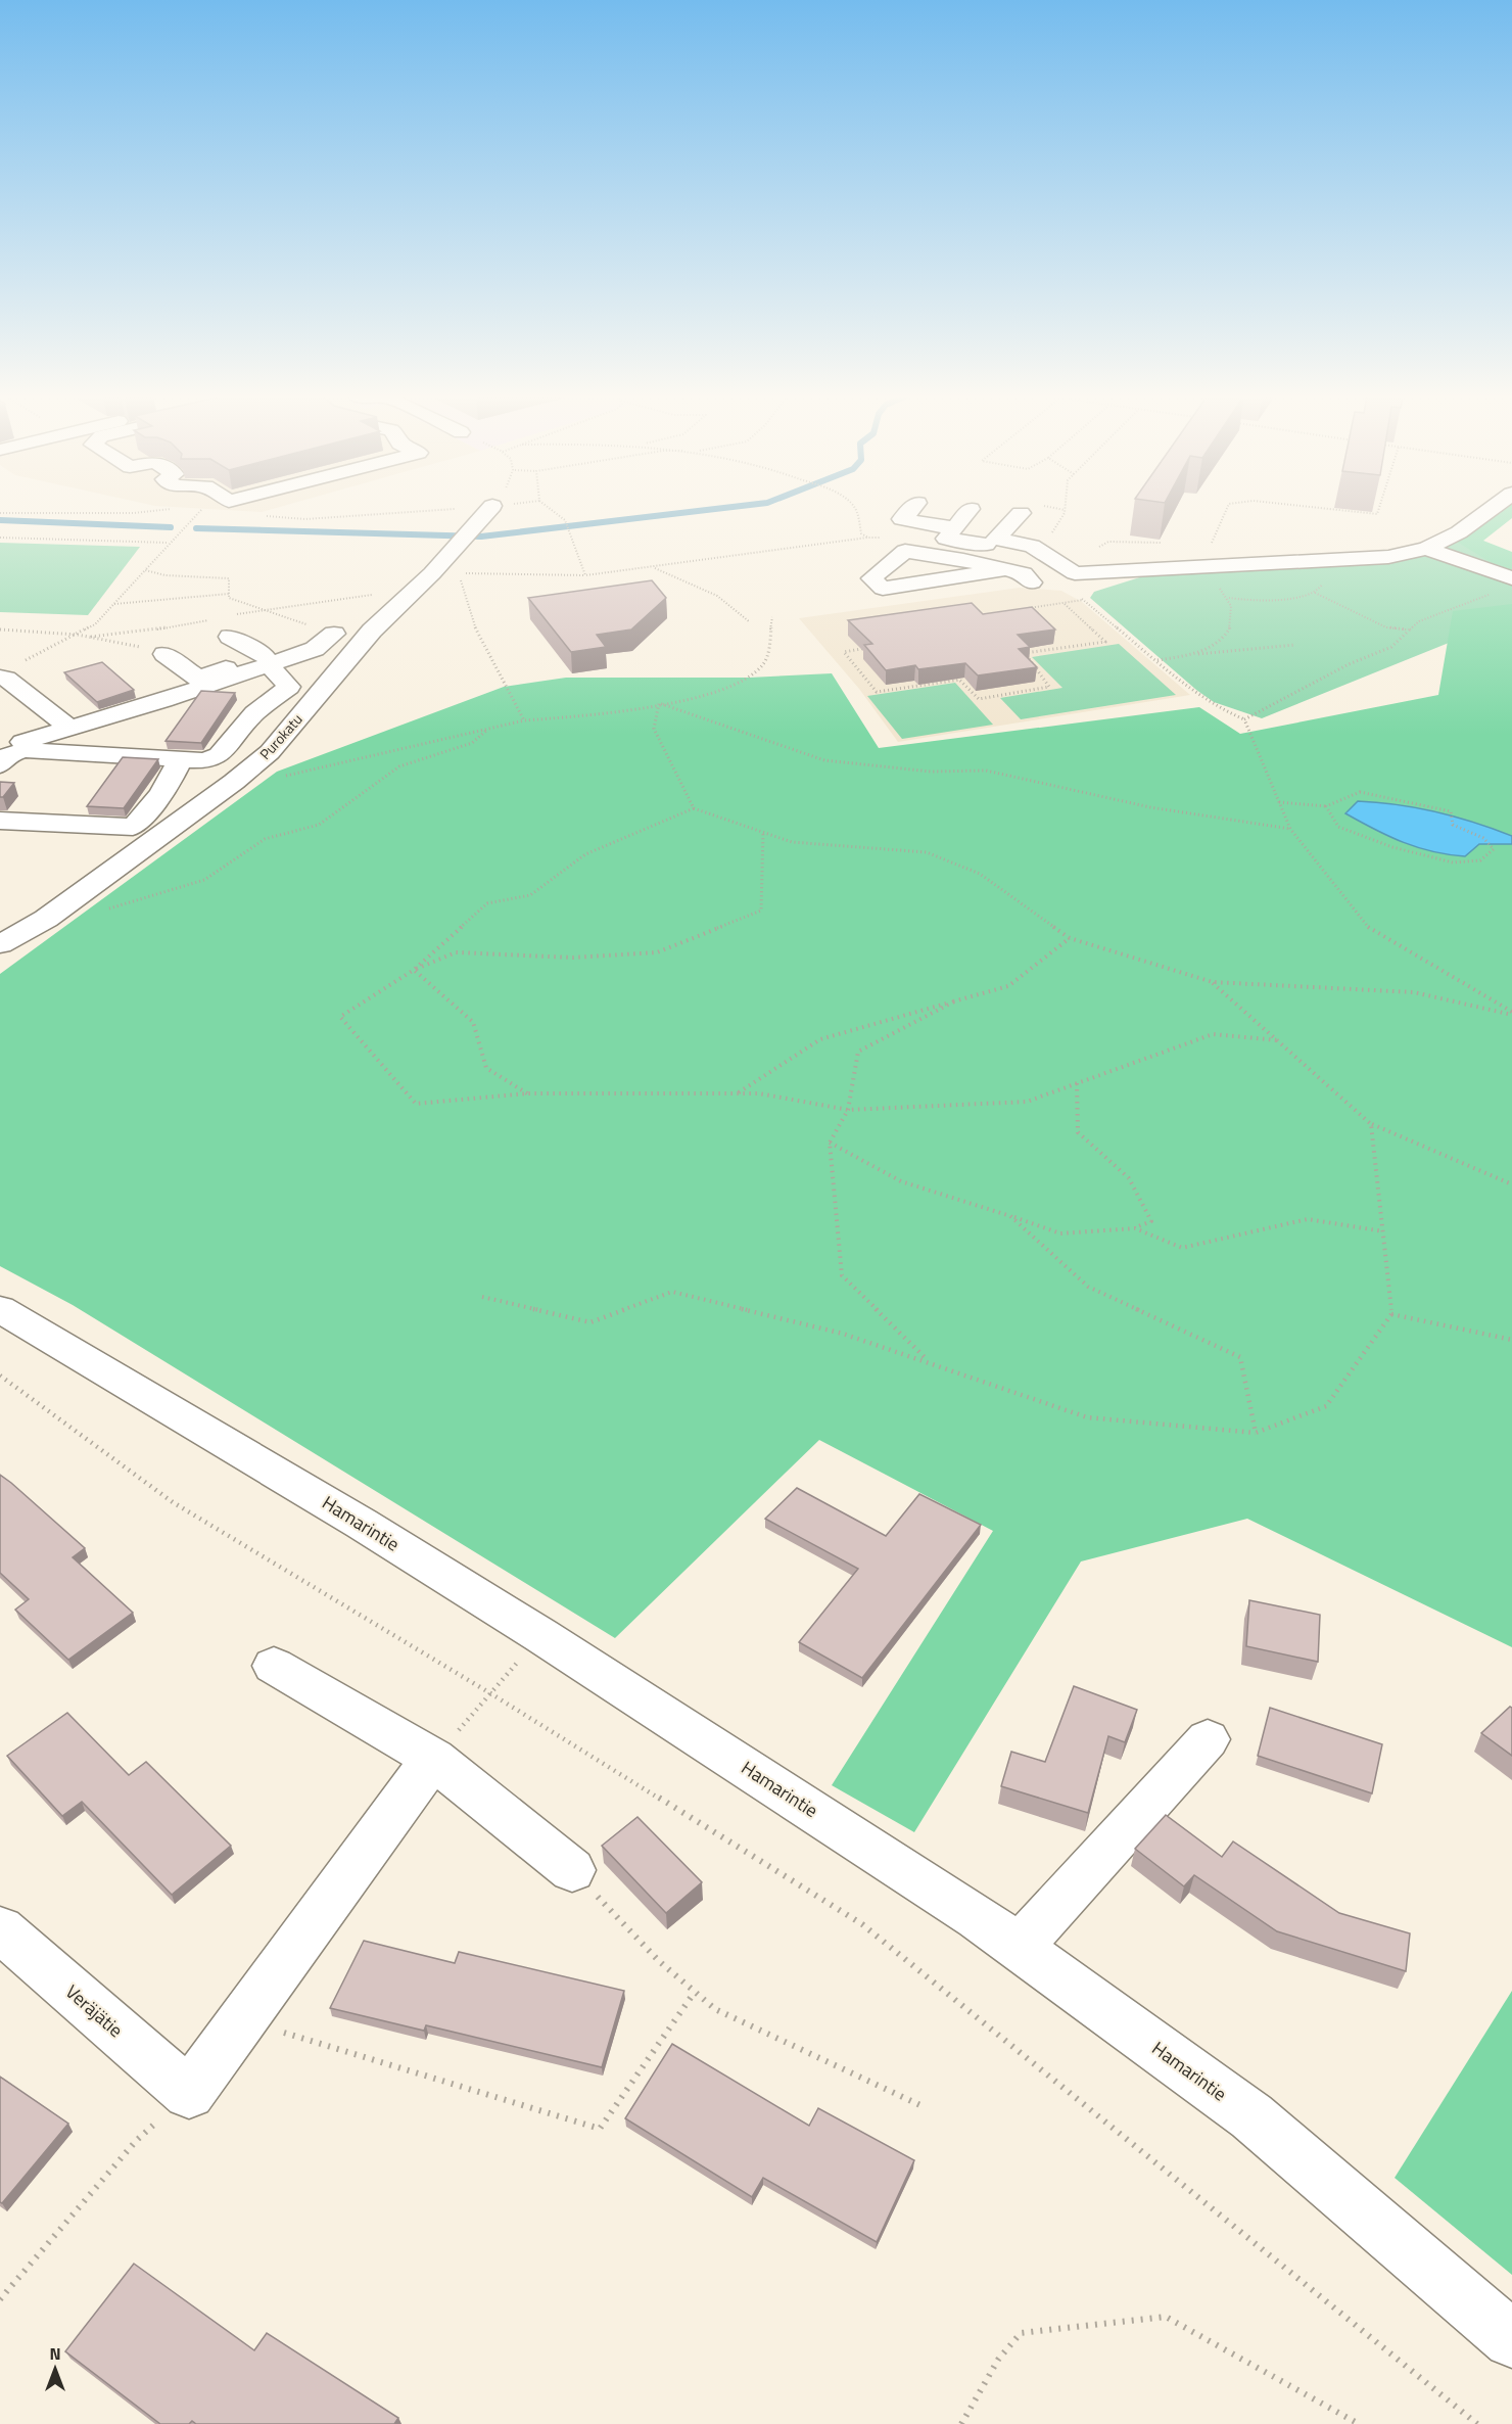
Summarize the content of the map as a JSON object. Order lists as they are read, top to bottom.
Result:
{
  "streets": {
    "street": ["Purokatu", "Hamarintie", "Veräjätie"]
  },
  "north": "top"
}
